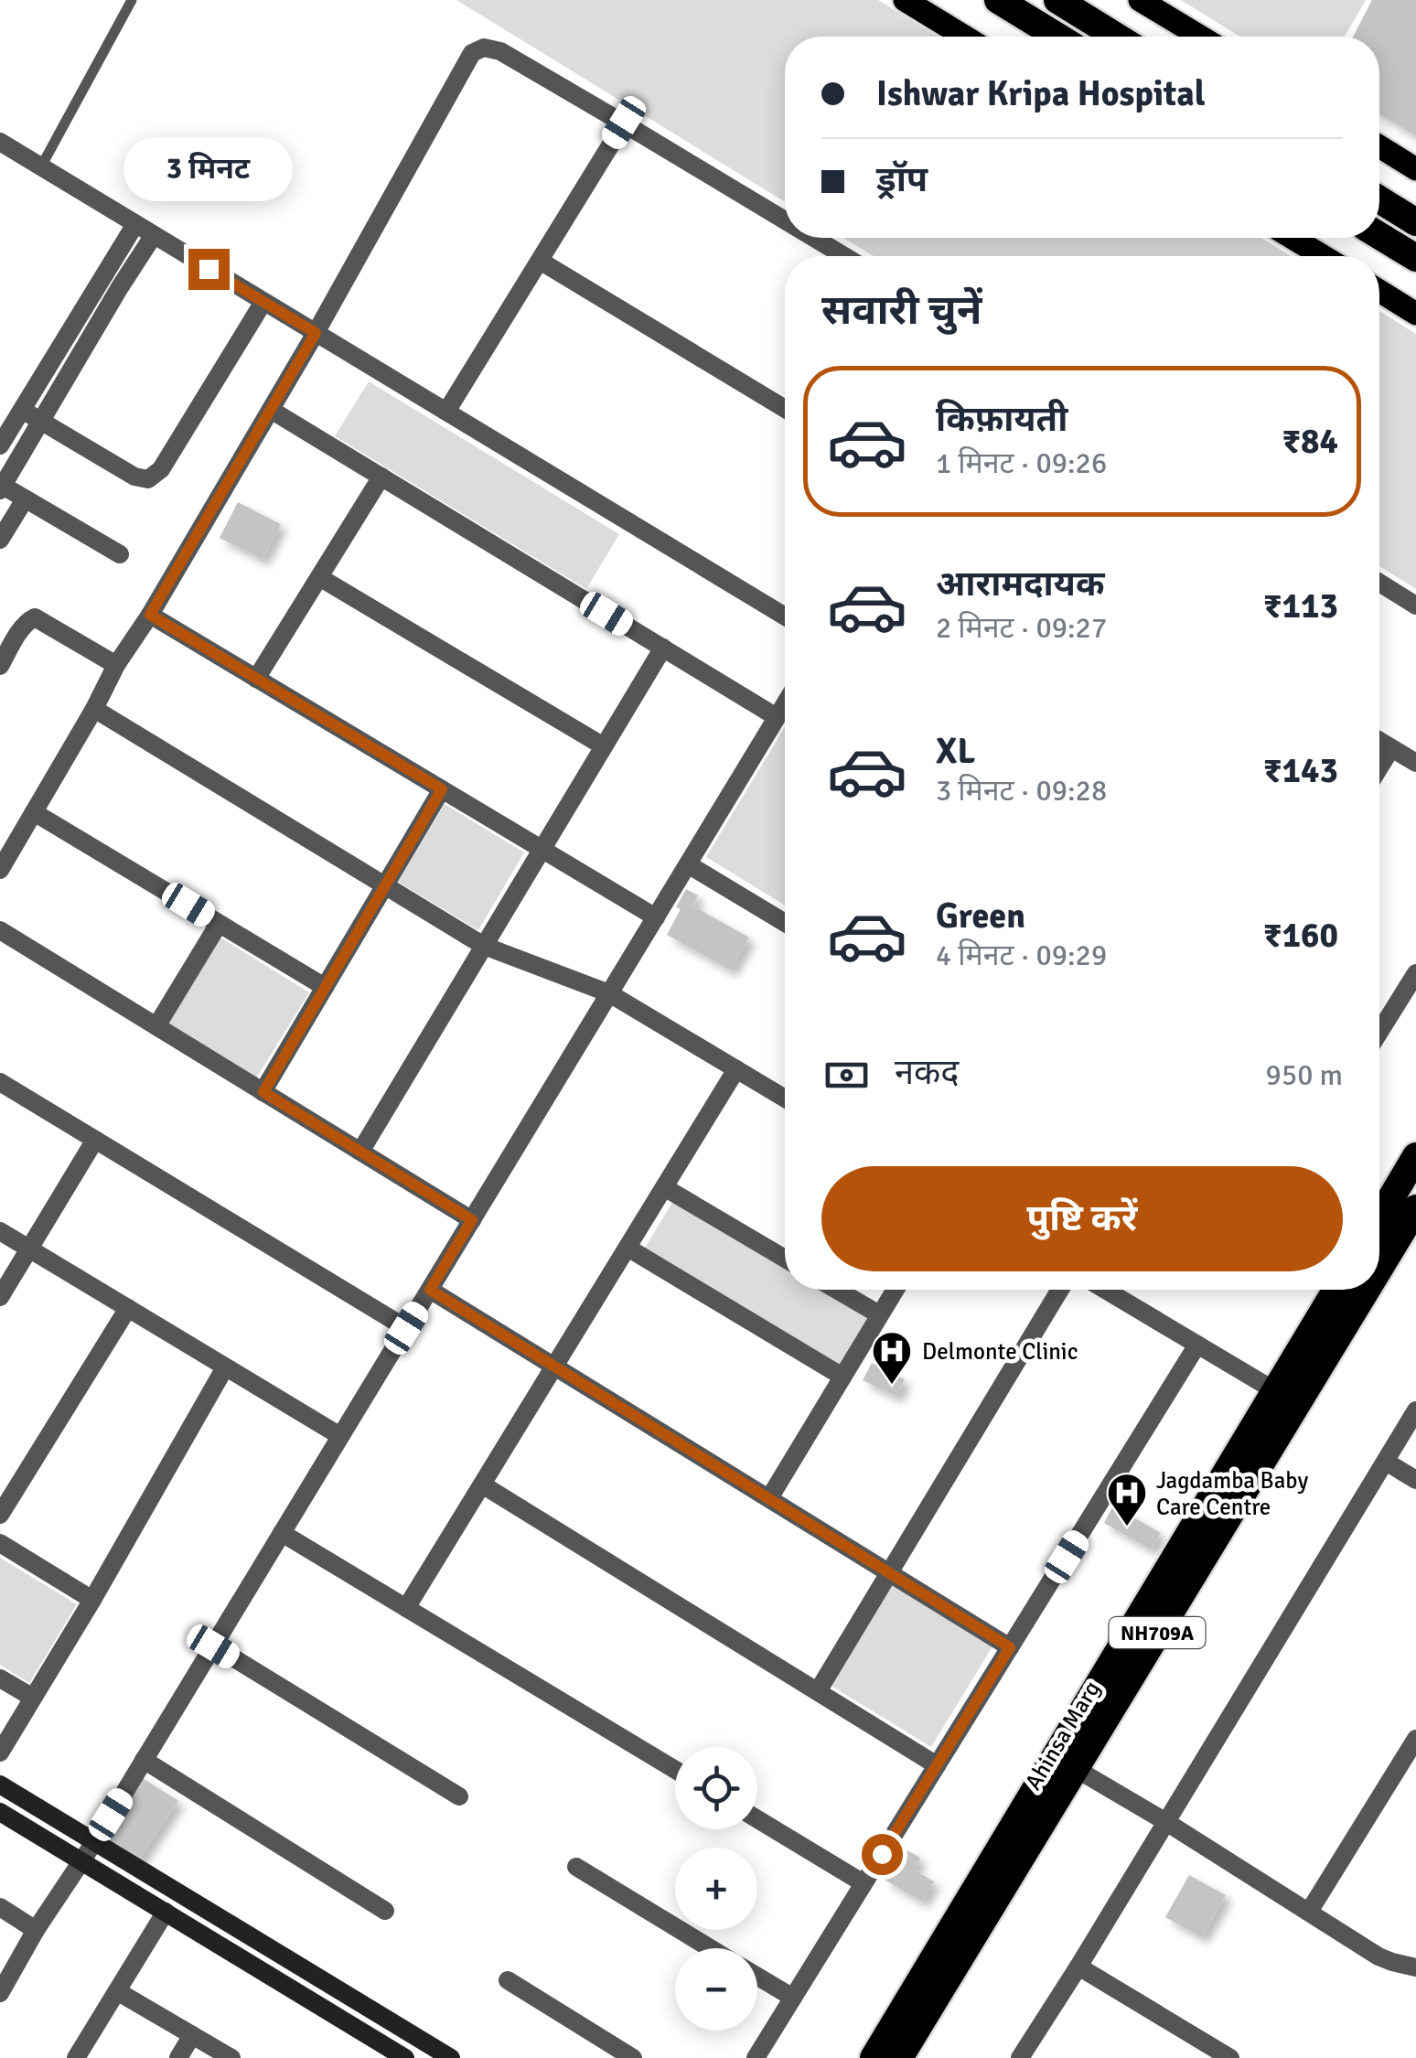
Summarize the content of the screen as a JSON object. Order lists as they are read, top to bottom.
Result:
{
  "streets": {
    "highway": ["NH709A", "Ahinsa Marg"]
  },
  "places": {
    "hospital": ["Delmonte Clinic", "Jagdamba Baby Care Centre"]
  },
  "page": {
    "banner": ["Ishwar Kripa Hospital", "ड्रॉप"],
    "bubble": "3 मिनट",
    "heading": "सवारी चुनें",
    "list": [
      {
        "name": "किफ़ायती",
        "note": "1 मिनट · 09:26",
        "value": "₹84"
      },
      {
        "name": "आरामदायक",
        "note": "2 मिनट · 09:27",
        "value": "₹113"
      },
      {
        "name": "XL",
        "note": "3 मिनट · 09:28",
        "value": "₹143"
      },
      {
        "name": "Green",
        "note": "4 मिनट · 09:29",
        "value": "₹160"
      }
    ],
    "pay": ["नकद", "950 m"],
    "buttons": "पुष्टि करें",
    "map_buttons": ["+", "−"]
  }
}
